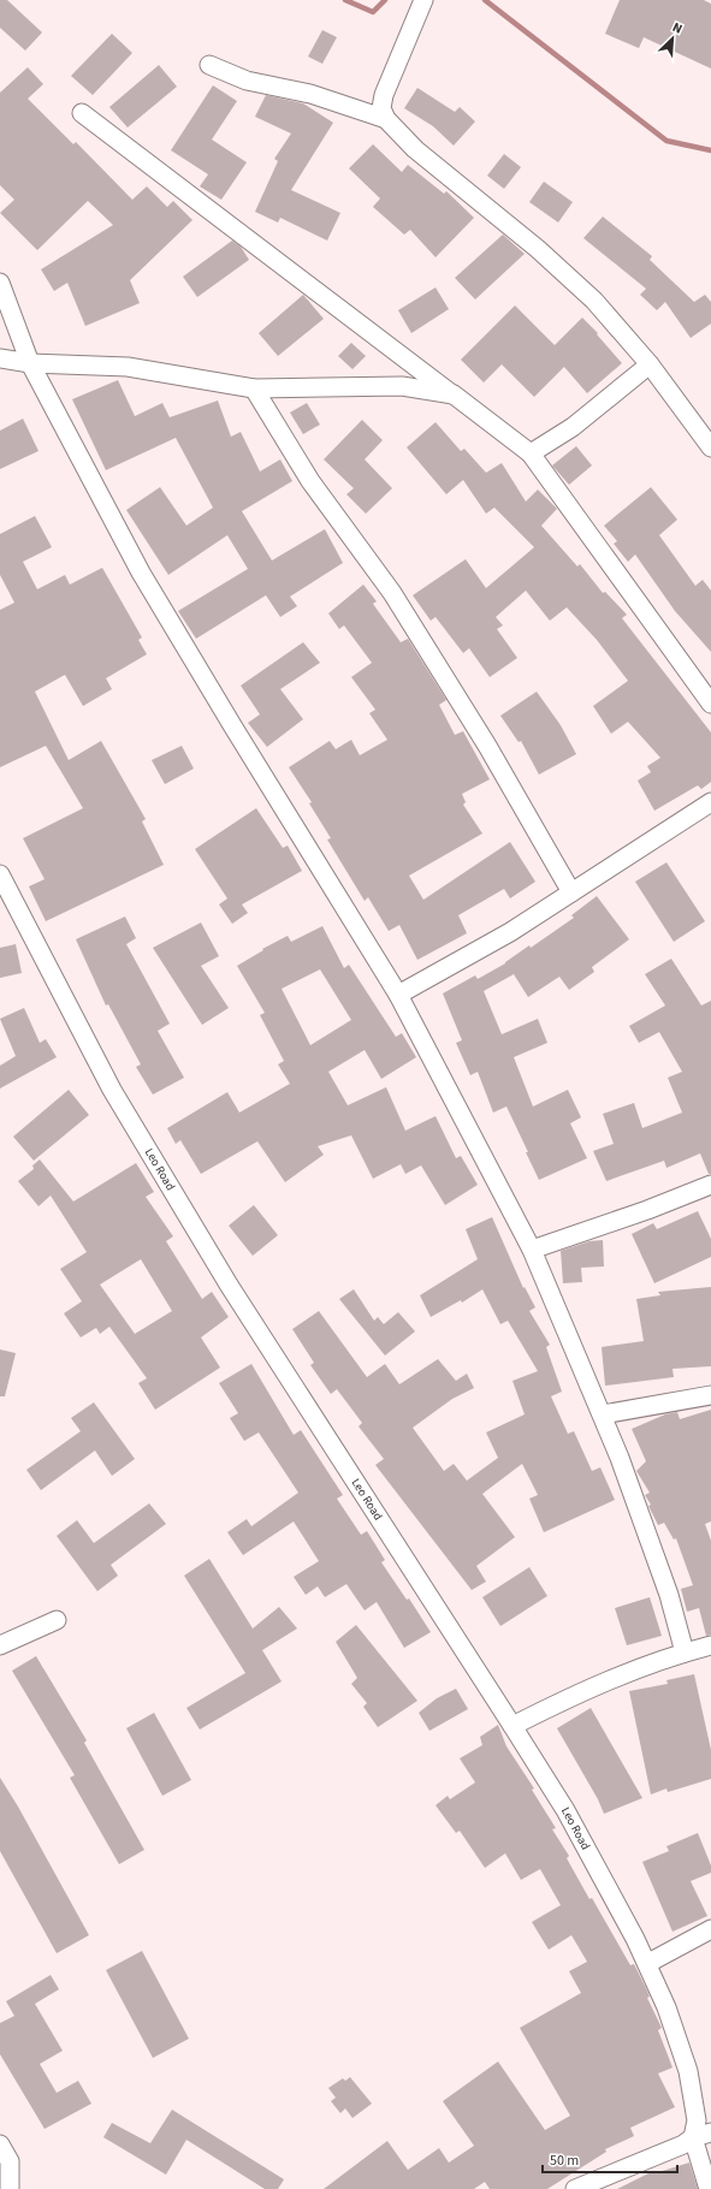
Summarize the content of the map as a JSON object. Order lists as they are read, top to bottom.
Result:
{
  "streets": {
    "street": ["Leo Road"]
  },
  "scale_bar": "50 m",
  "north": "top right"
}
